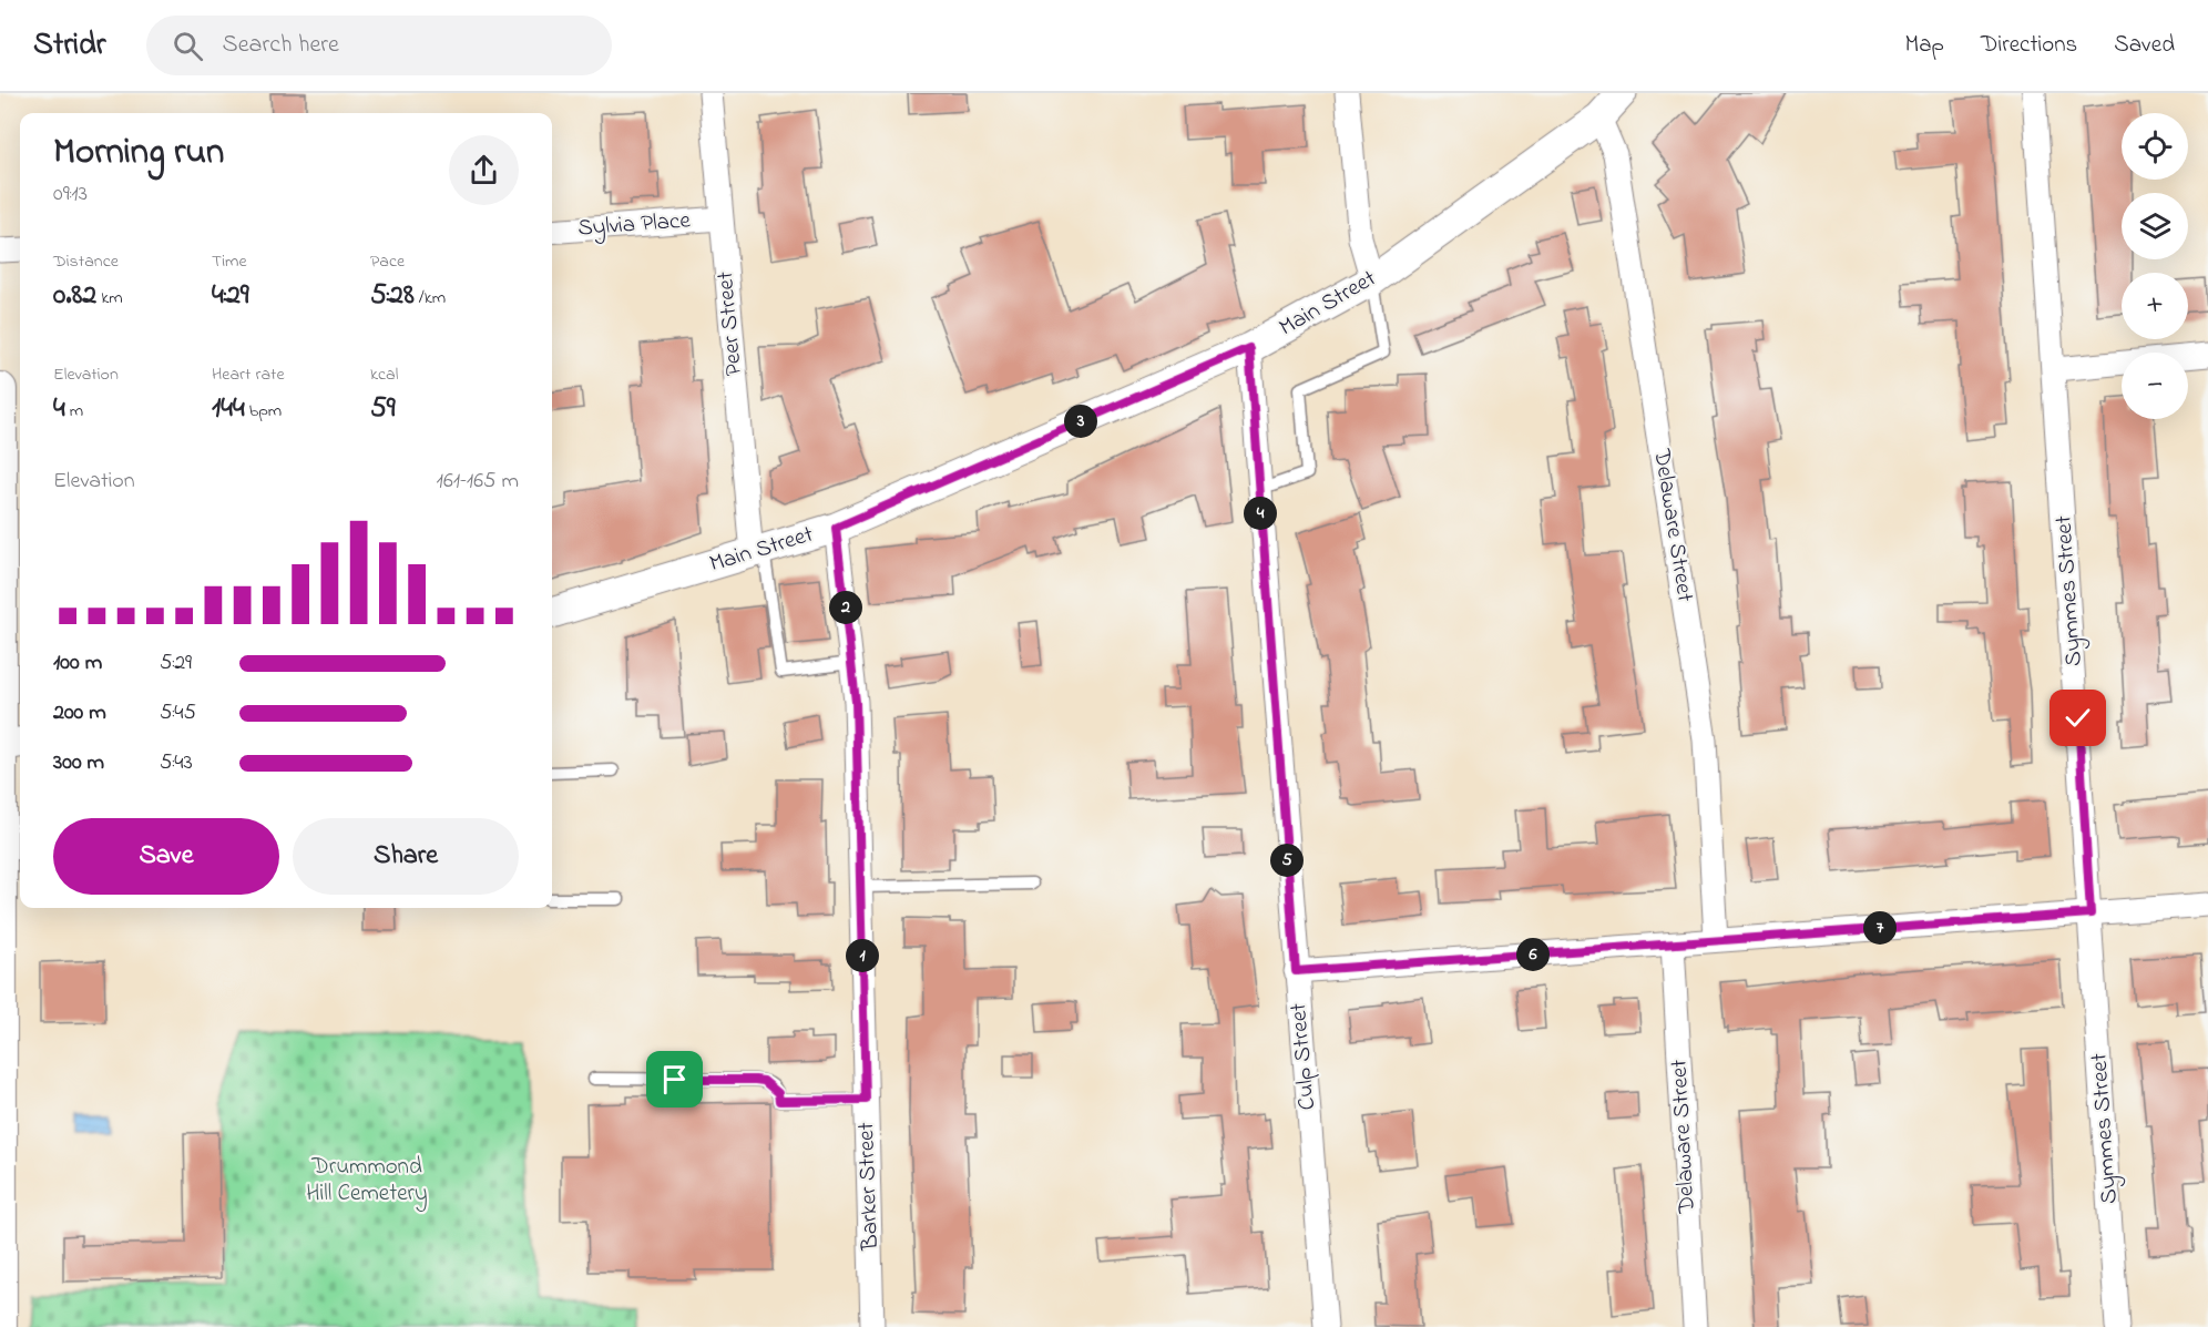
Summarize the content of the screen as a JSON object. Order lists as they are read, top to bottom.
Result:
{
  "streets": {
    "street": [
      "Sylvia Place",
      "Main Street",
      "Peer Street",
      "Delaware Street",
      "Symmes Street",
      "Culp Street",
      "Barker Street"
    ]
  },
  "crossings": [
    ["Sylvia Place", "Peer Street"],
    ["Main Street", "Peer Street"],
    ["Main Street", "Delaware Street"],
    ["Main Street", "Culp Street"],
    ["Main Street", "Barker Street"]
  ],
  "parks": ["Drummond Hill Cemetery"],
  "page": {
    "header": "Stridr",
    "search": "Search here",
    "nav": ["Map", "Directions", "Saved"],
    "map_buttons": ["+", "−"],
    "heading": ["Morning run", "09:13"],
    "stats": [
      ["Distance", "0.82 km"],
      ["Time", "4:29"],
      ["Pace", "5:28 /km"],
      ["Elevation", "4 m"],
      ["Heart rate", "144 bpm"],
      ["kcal", "59"]
    ],
    "pins": [
      "3",
      "4",
      "2",
      "5",
      "7",
      "6",
      "1"
    ],
    "chart": ["Elevation", "161–165 m"],
    "list": [
      {
        "name": "100 m",
        "note": "5:29"
      },
      {
        "name": "200 m",
        "note": "5:45"
      },
      {
        "name": "300 m",
        "note": "5:43"
      }
    ],
    "buttons": ["Save", "Share"]
  }
}
